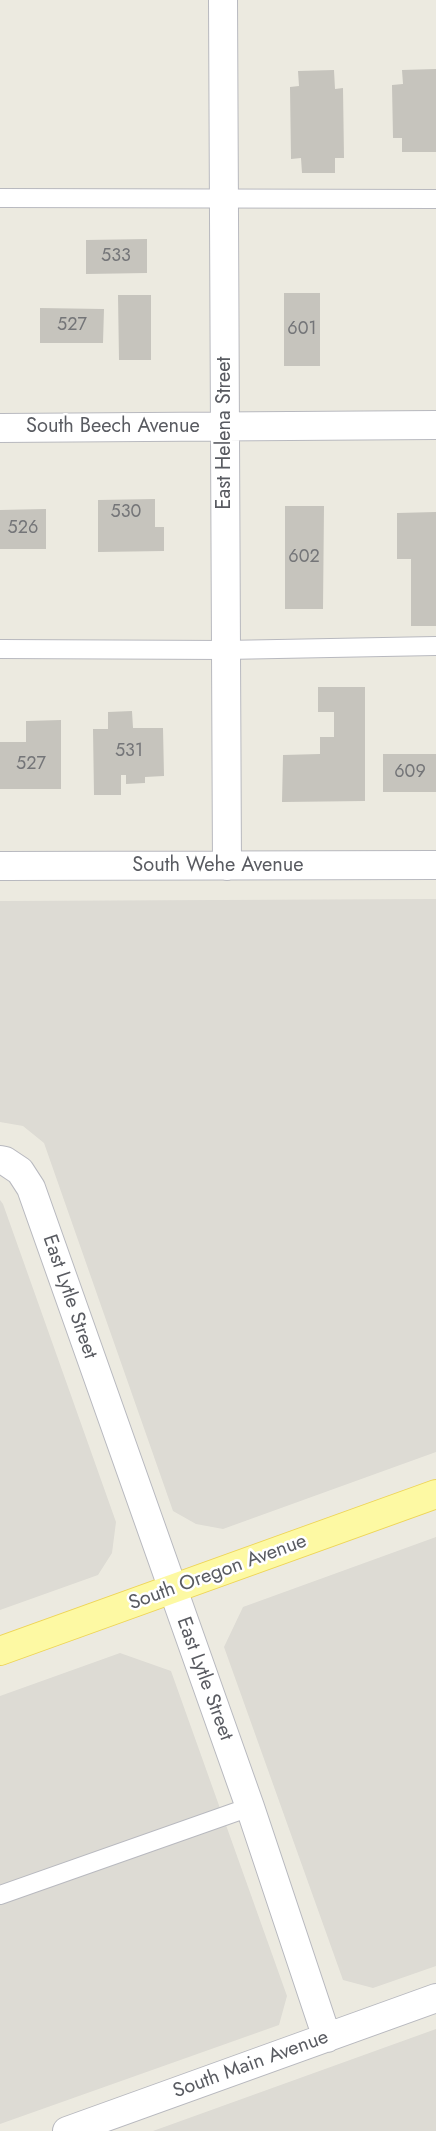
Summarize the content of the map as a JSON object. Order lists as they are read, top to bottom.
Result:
{
  "streets": {
    "main road": ["South Oregon Avenue"],
    "street": [
      "South Beech Avenue",
      "East Helena Street",
      "South Wehe Avenue",
      "East Lytle Street",
      "South Main Avenue"
    ]
  },
  "crossings": [
    ["South Beech Avenue", "East Helena Street"],
    ["East Helena Street", "South Wehe Avenue"],
    ["East Lytle Street", "South Oregon Avenue"],
    ["East Lytle Street", "South Main Avenue"]
  ],
  "house_numbers": [
    "533",
    "527",
    "601",
    "530",
    "526",
    "602",
    "531",
    "527",
    "609"
  ]
}
